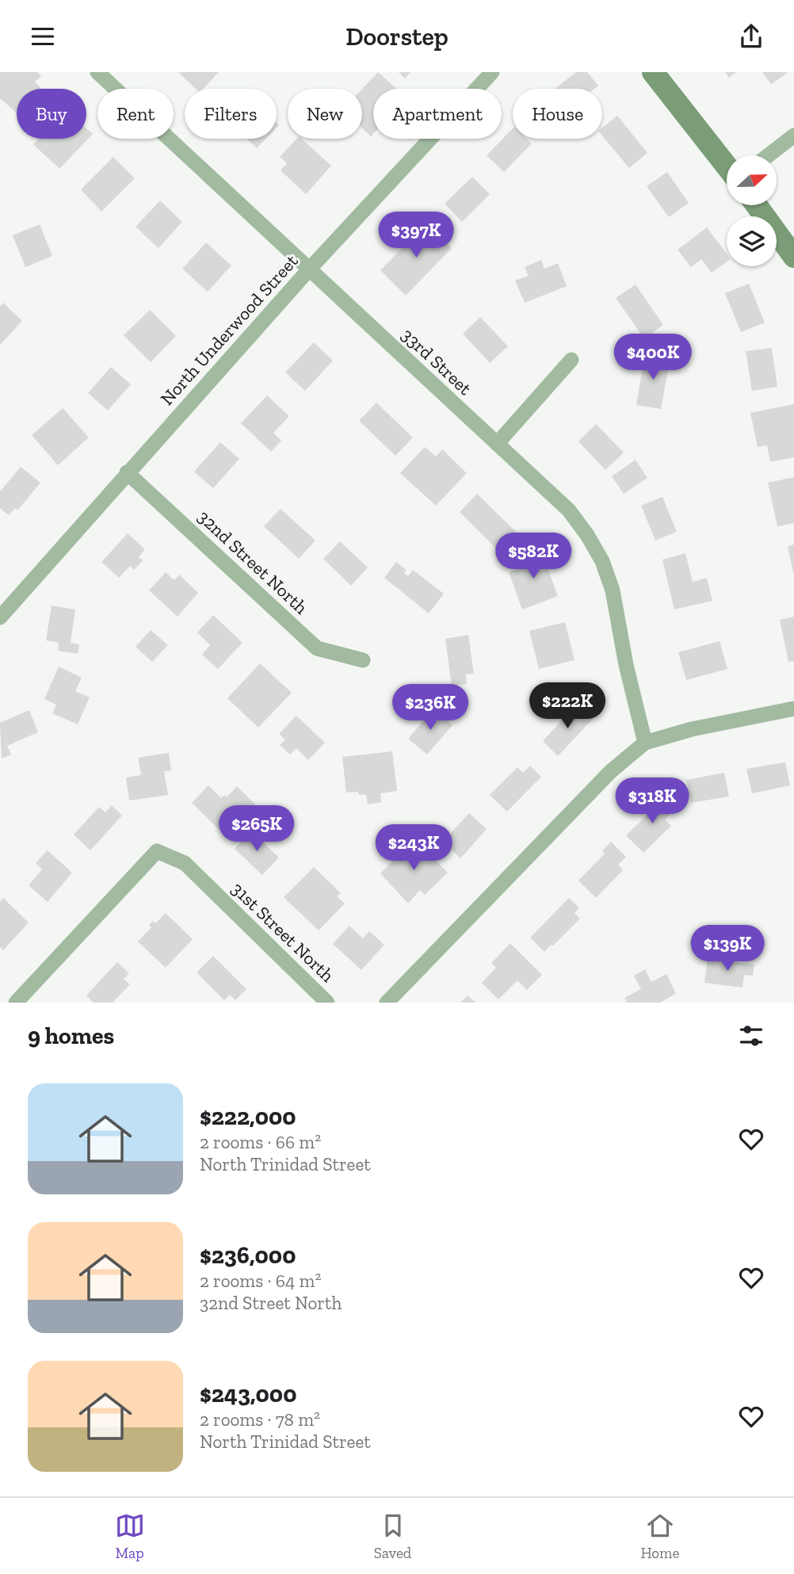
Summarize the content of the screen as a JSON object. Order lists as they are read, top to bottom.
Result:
{
  "streets": {
    "street": [
      "North Underwood Street",
      "33rd Street",
      "32nd Street North",
      "31st Street North"
    ]
  },
  "crossings": [
    ["North Underwood Street", "33rd Street"],
    ["North Underwood Street", "32nd Street North"]
  ],
  "north": "right",
  "page": {
    "header": "Doorstep",
    "chip": [
      "Buy",
      "Rent",
      "Filters",
      "New",
      "Apartment",
      "House"
    ],
    "price": [
      "$397K",
      "$400K",
      "$582K",
      "$222K",
      "$236K",
      "$318K",
      "$265K",
      "$243K",
      "$139K"
    ],
    "heading": "9 homes",
    "list": [
      {
        "name": "$222,000",
        "note": "2 rooms · 66 m² · North Trinidad Street"
      },
      {
        "name": "$236,000",
        "note": "2 rooms · 64 m² · 32nd Street North"
      },
      {
        "name": "$243,000",
        "note": "2 rooms · 78 m² · North Trinidad Street"
      }
    ],
    "tabs": ["Map", "Saved", "Home"]
  }
}
